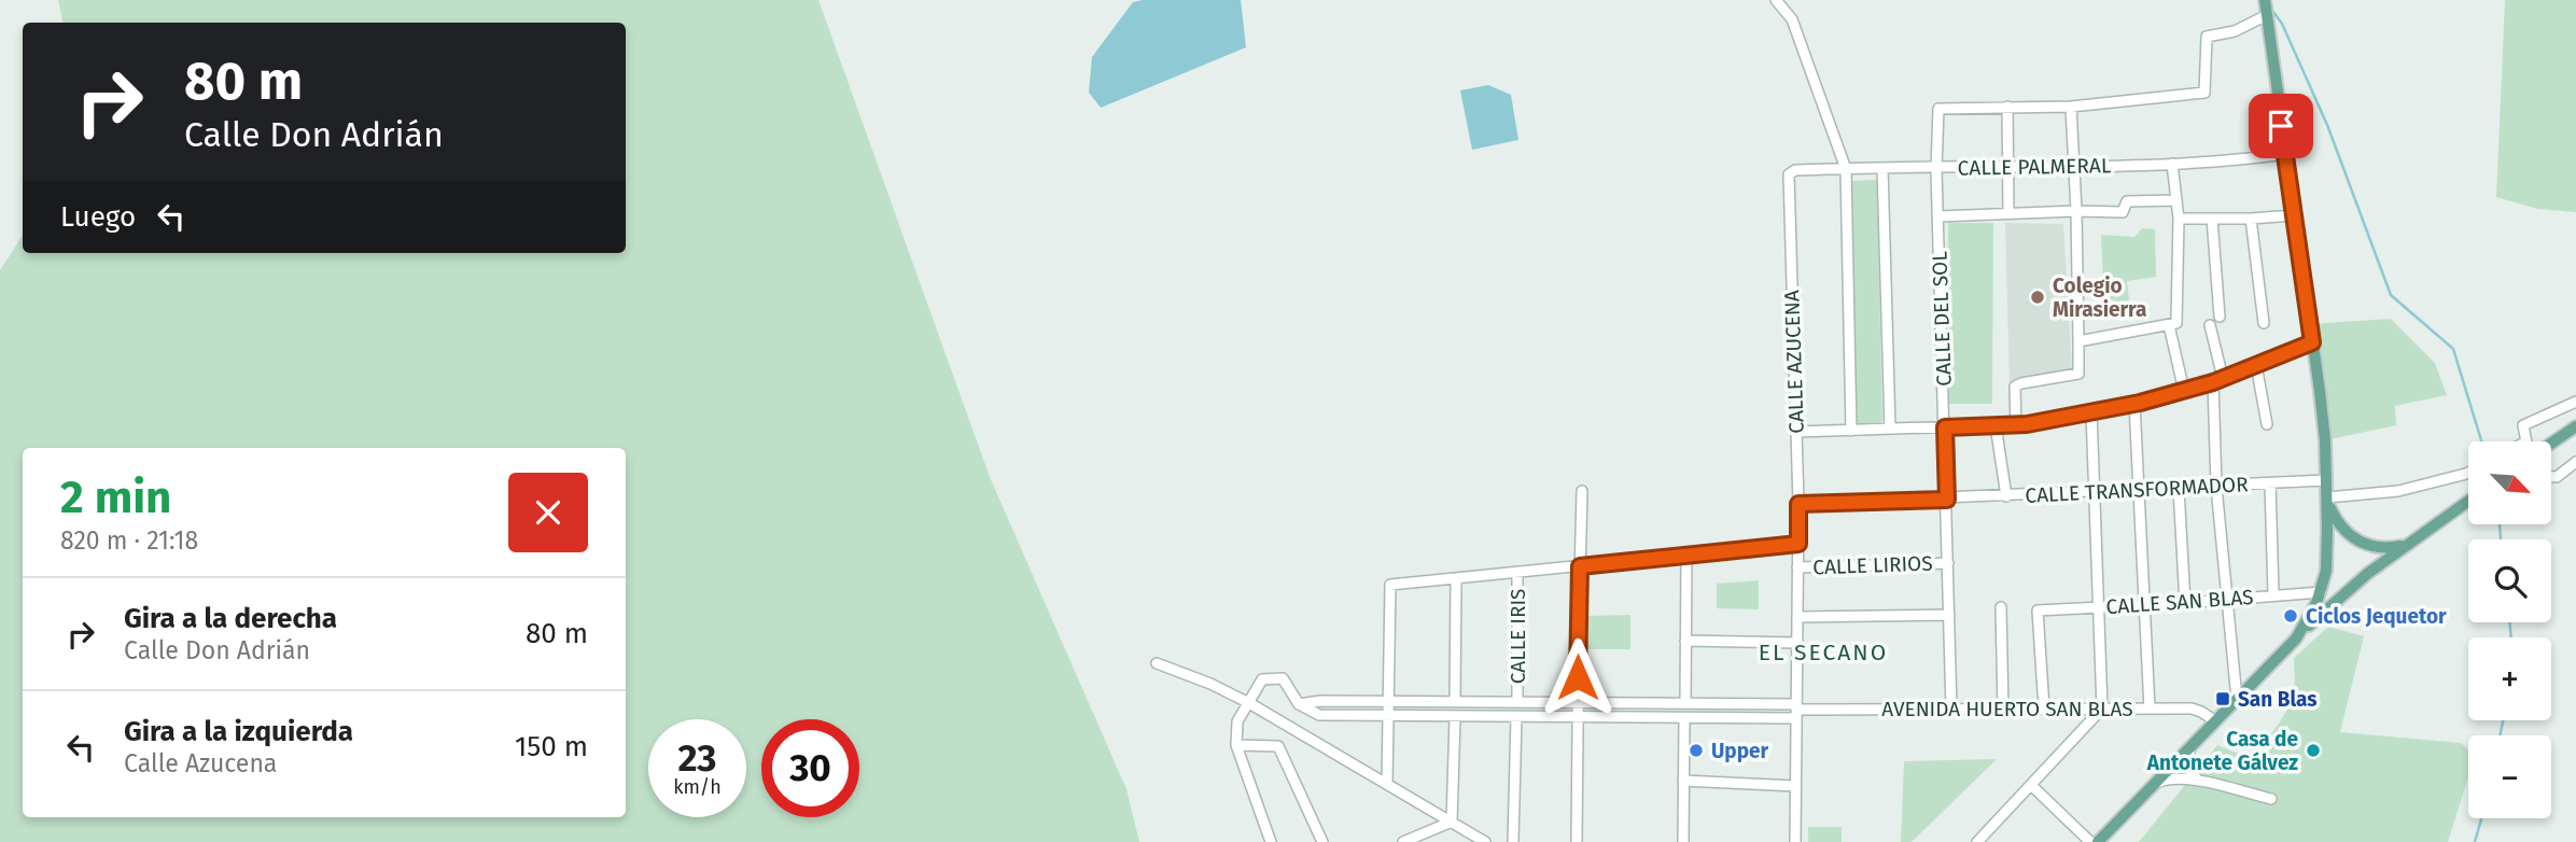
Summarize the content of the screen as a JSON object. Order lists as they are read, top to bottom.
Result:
{
  "streets": {
    "street": [
      "CALLE PALMERAL",
      "CALLE DEL SOL",
      "CALLE AZUCENA",
      "CALLE TRANSFORMADOR",
      "CALLE LIRIOS",
      "CALLE SAN BLAS",
      "CALLE IRIS",
      "AVENIDA HUERTO SAN BLAS"
    ]
  },
  "crossings": [
    ["CALLE PALMERAL", "CALLE DEL SOL"],
    ["CALLE PALMERAL", "CALLE AZUCENA"],
    ["CALLE DEL SOL", "CALLE TRANSFORMADOR"],
    ["CALLE DEL SOL", "CALLE LIRIOS"],
    ["CALLE DEL SOL", "AVENIDA HUERTO SAN BLAS"],
    ["CALLE AZUCENA", "CALLE TRANSFORMADOR"],
    ["CALLE AZUCENA", "CALLE LIRIOS"],
    ["CALLE AZUCENA", "AVENIDA HUERTO SAN BLAS"],
    ["CALLE SAN BLAS", "AVENIDA HUERTO SAN BLAS"],
    ["CALLE IRIS", "AVENIDA HUERTO SAN BLAS"]
  ],
  "districts": ["EL SECANO"],
  "places": {
    "other": [
      "Colegio Mirasierra",
      "Ciclos Jequetor",
      "Upper",
      "Casa de Antonete Gálvez"
    ],
    "transit": ["San Blas"]
  },
  "north": "bottom right",
  "page": {
    "turn": ["80 m", "Calle Don Adrián"],
    "then": "Luego",
    "map_buttons": ["+", "−"],
    "heading": ["2 min", "820 m · 21:18"],
    "list": [
      {
        "name": "Gira a la derecha",
        "note": "Calle Don Adrián",
        "value": "80 m"
      },
      {
        "name": "Gira a la izquierda",
        "note": "Calle Azucena",
        "value": "150 m"
      }
    ],
    "speed": "23 km/h",
    "limit": "30"
  }
}
